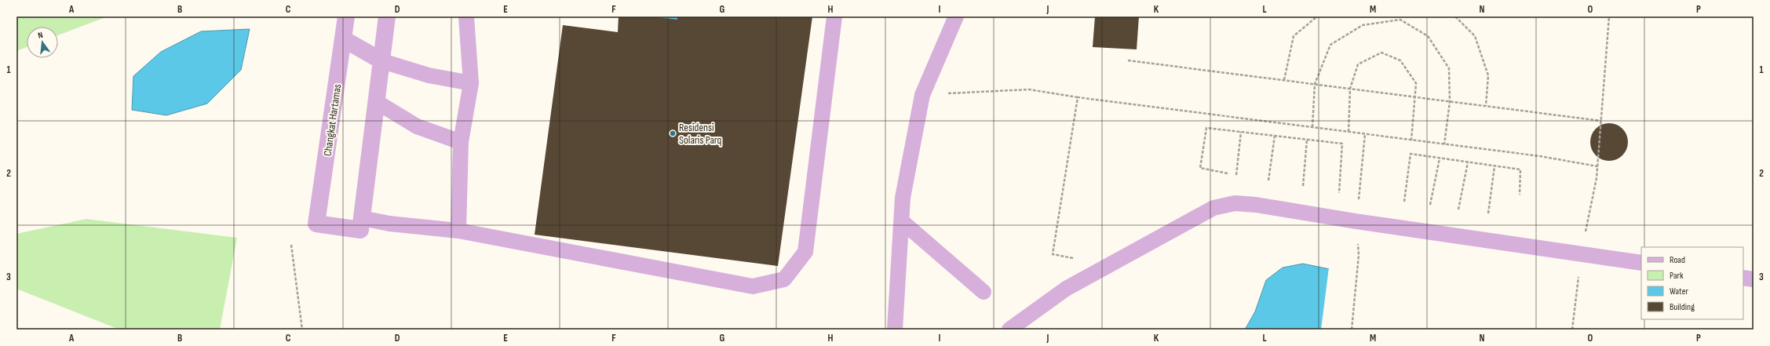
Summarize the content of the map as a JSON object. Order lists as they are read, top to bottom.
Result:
{
  "streets": {
    "street": ["Changkat Hartamas"]
  },
  "places": ["Residensi Solaris Parq"],
  "legend": [
    "Road",
    "Park",
    "Water",
    "Building"
  ],
  "north": "top",
  "grid": {
    "columns": [
      "A",
      "B",
      "C",
      "D",
      "E",
      "F",
      "G",
      "H",
      "I",
      "J",
      "K",
      "L",
      "M",
      "N",
      "O",
      "P"
    ],
    "rows": ["1", "2", "3"]
  }
}
